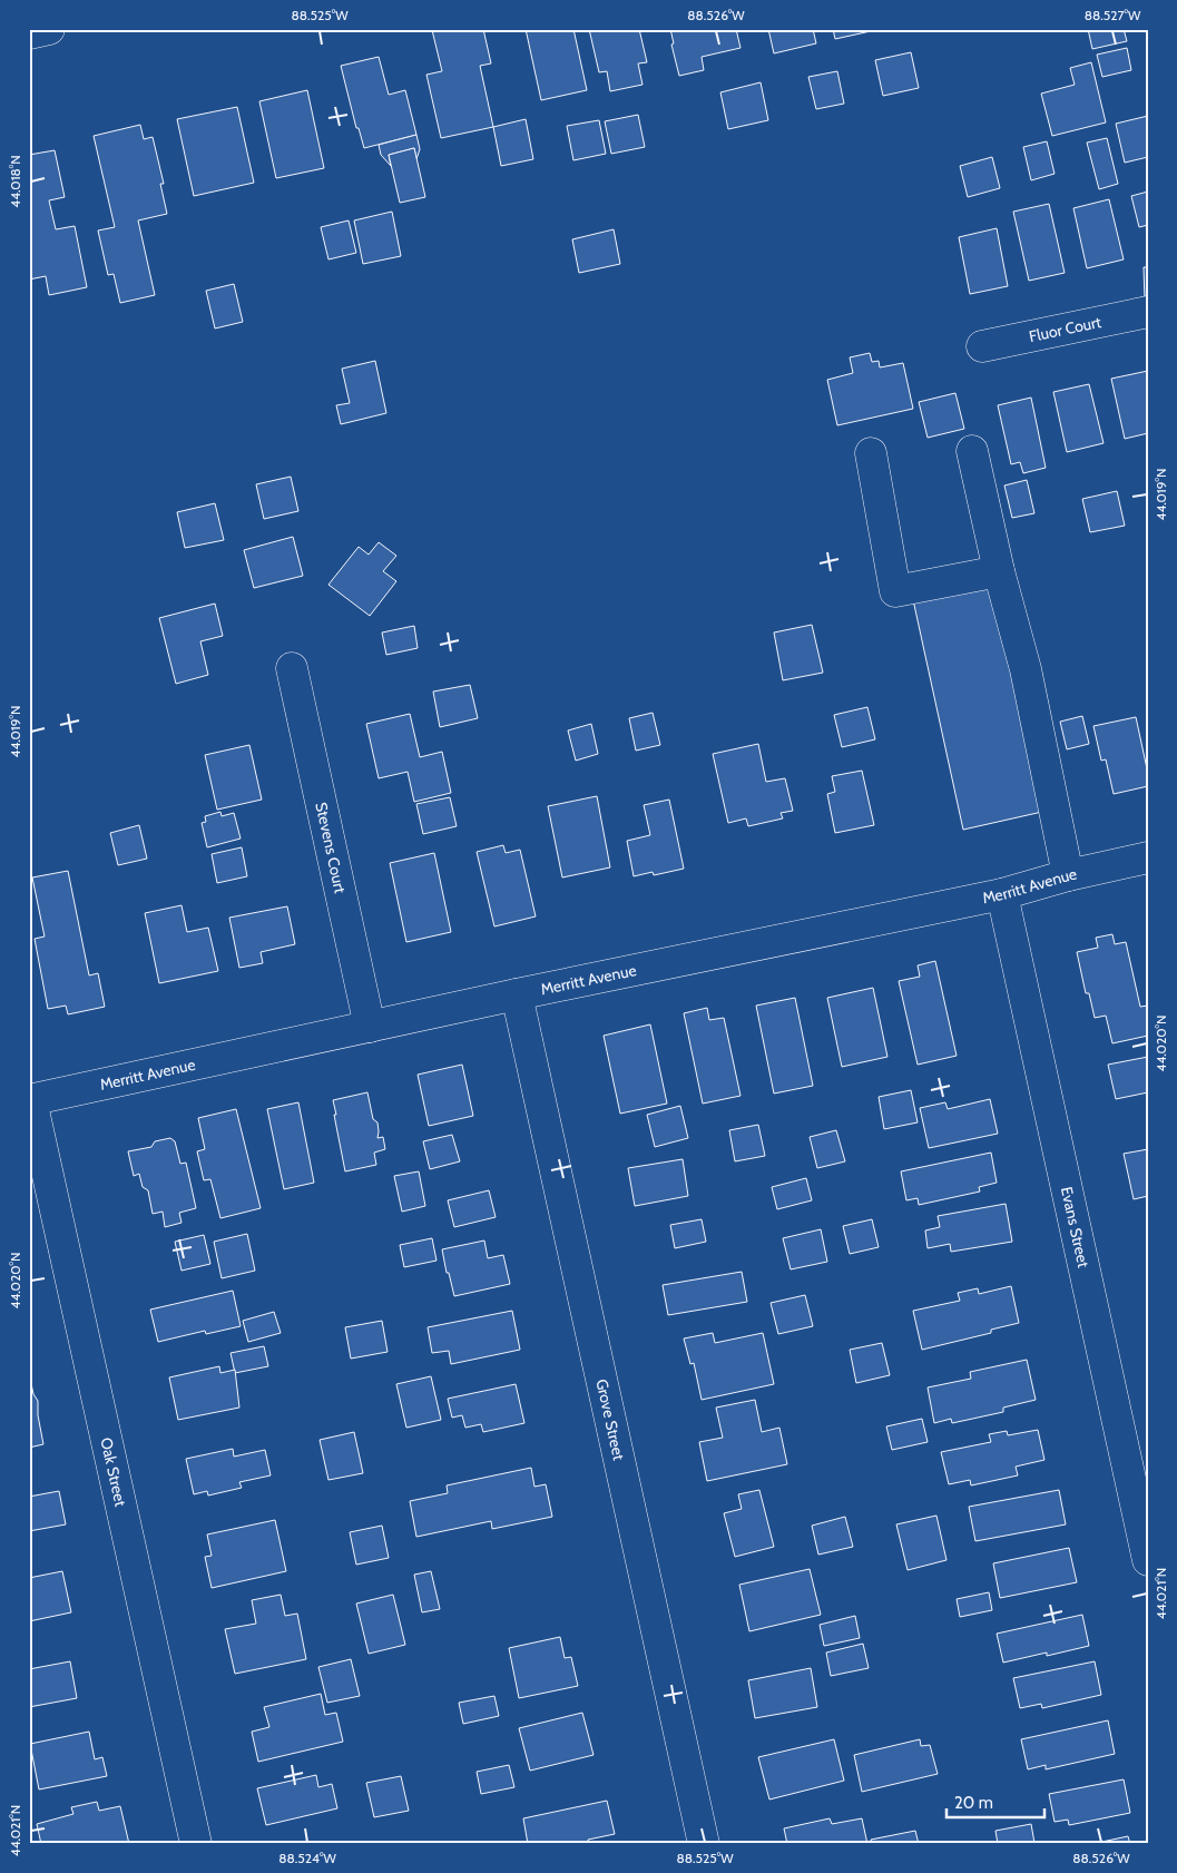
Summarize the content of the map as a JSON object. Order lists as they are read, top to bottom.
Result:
{
  "streets": {
    "street": [
      "Fluor Court",
      "Stevens Court",
      "Merritt Avenue",
      "Evans Street",
      "Grove Street",
      "Oak Street"
    ]
  },
  "crossings": [
    ["Stevens Court", "Merritt Avenue"],
    ["Merritt Avenue", "Evans Street"],
    ["Merritt Avenue", "Grove Street"],
    ["Merritt Avenue", "Oak Street"]
  ],
  "scale_bar": "20 m",
  "coordinates": [
    "88.525°W",
    "88.526°W",
    "88.527°W",
    "44.018°N",
    "44.019°N",
    "44.020°N",
    "44.021°N",
    "88.524°W"
  ]
}
